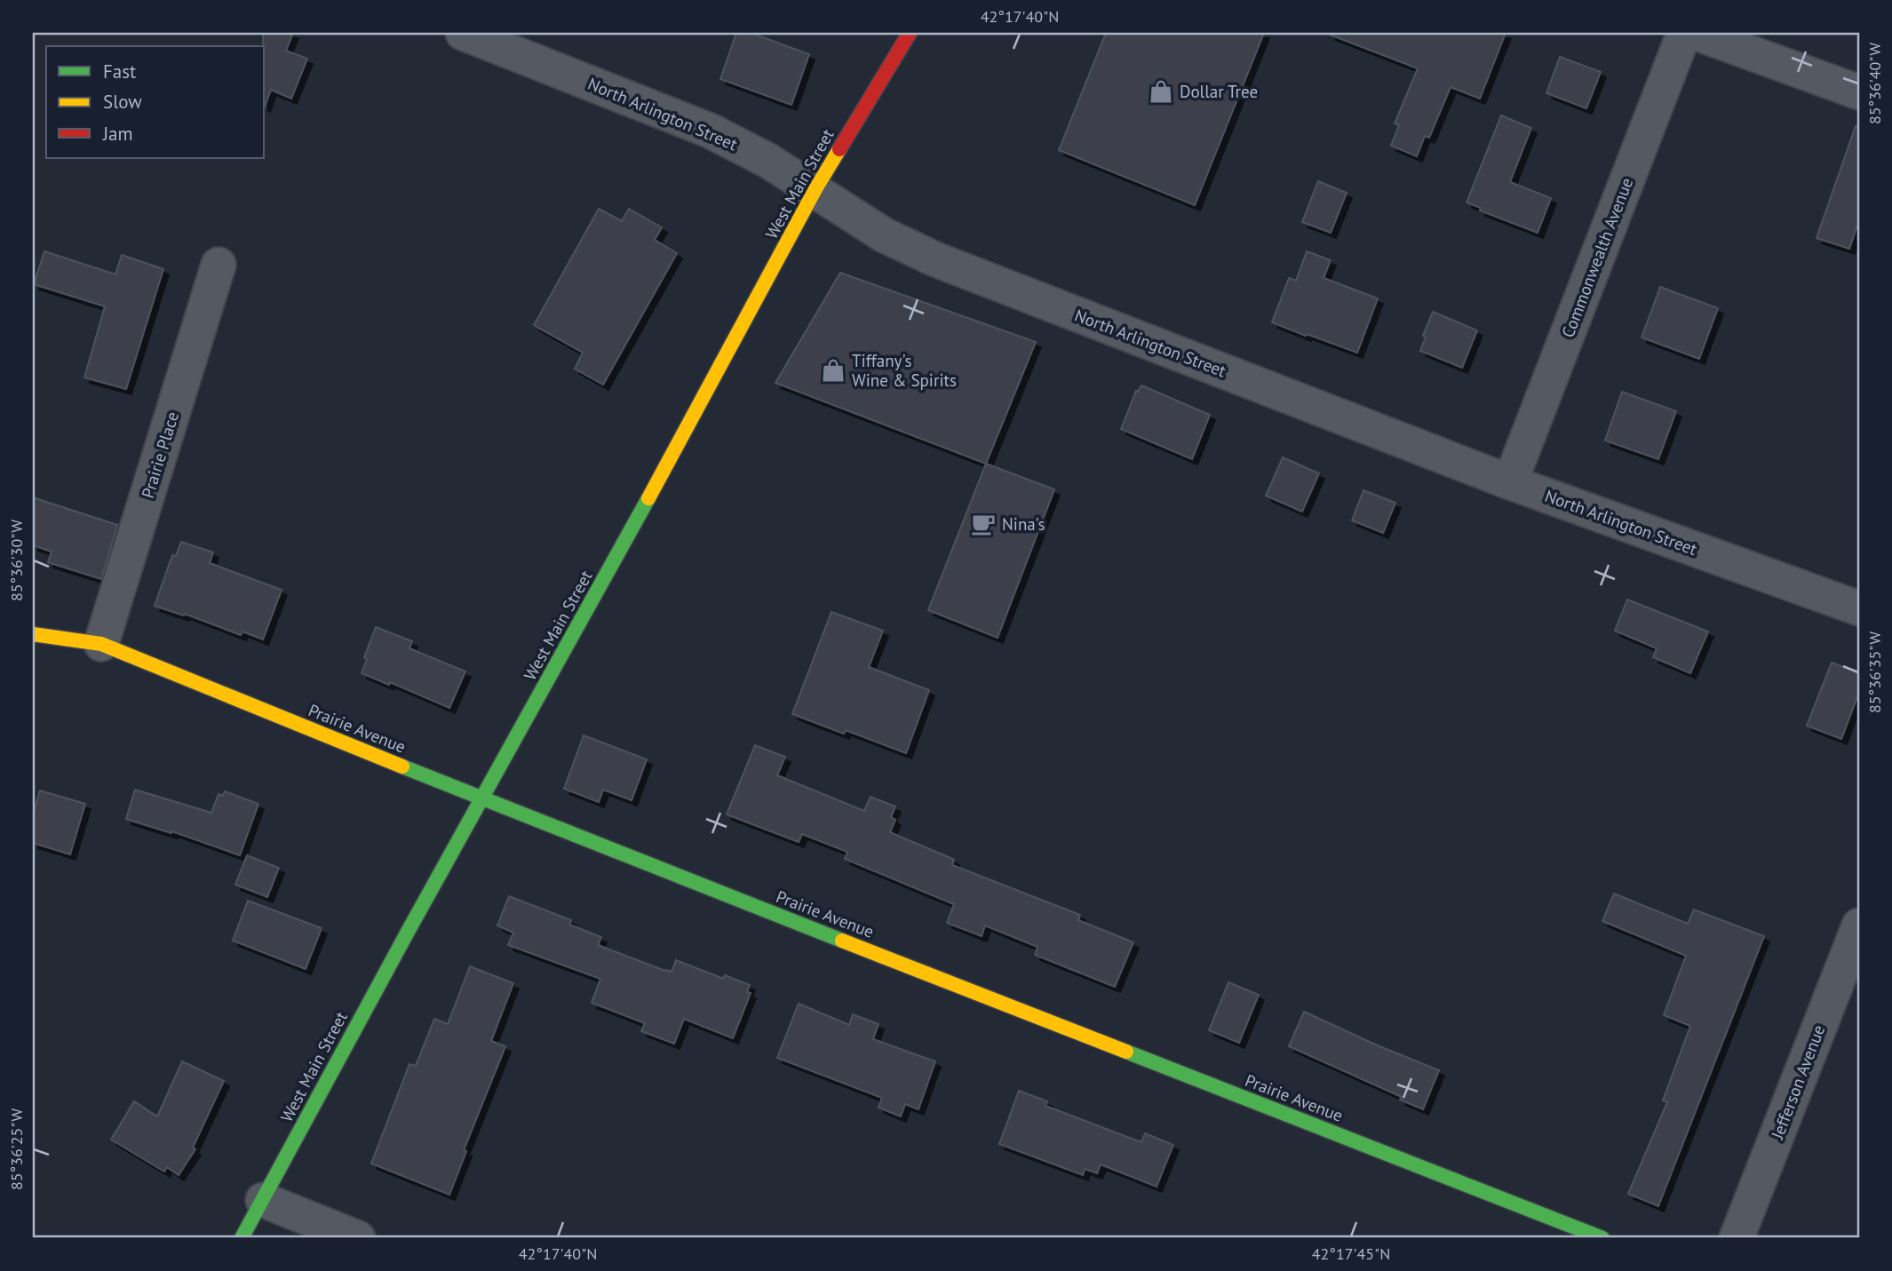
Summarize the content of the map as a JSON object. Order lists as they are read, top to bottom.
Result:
{
  "streets": {
    "street": [
      "North Arlington Street",
      "West Main Street",
      "Commonwealth Avenue",
      "Prairie Place",
      "Prairie Avenue",
      "Jefferson Avenue"
    ]
  },
  "crossings": [
    ["North Arlington Street", "West Main Street"],
    ["North Arlington Street", "Commonwealth Avenue"],
    ["West Main Street", "Prairie Avenue"],
    ["Prairie Place", "Prairie Avenue"]
  ],
  "places": {
    "shop": ["Dollar Tree", "Tiffany's Wine & Spirits"],
    "cafe": ["Nina's"]
  },
  "legend": ["Fast", "Slow", "Jam"],
  "coordinates": [
    "42°17'40\"N",
    "85°36'40\"W",
    "85°36'30\"W",
    "85°36'35\"W",
    "85°36'25\"W",
    "42°17'45\"N"
  ]
}
